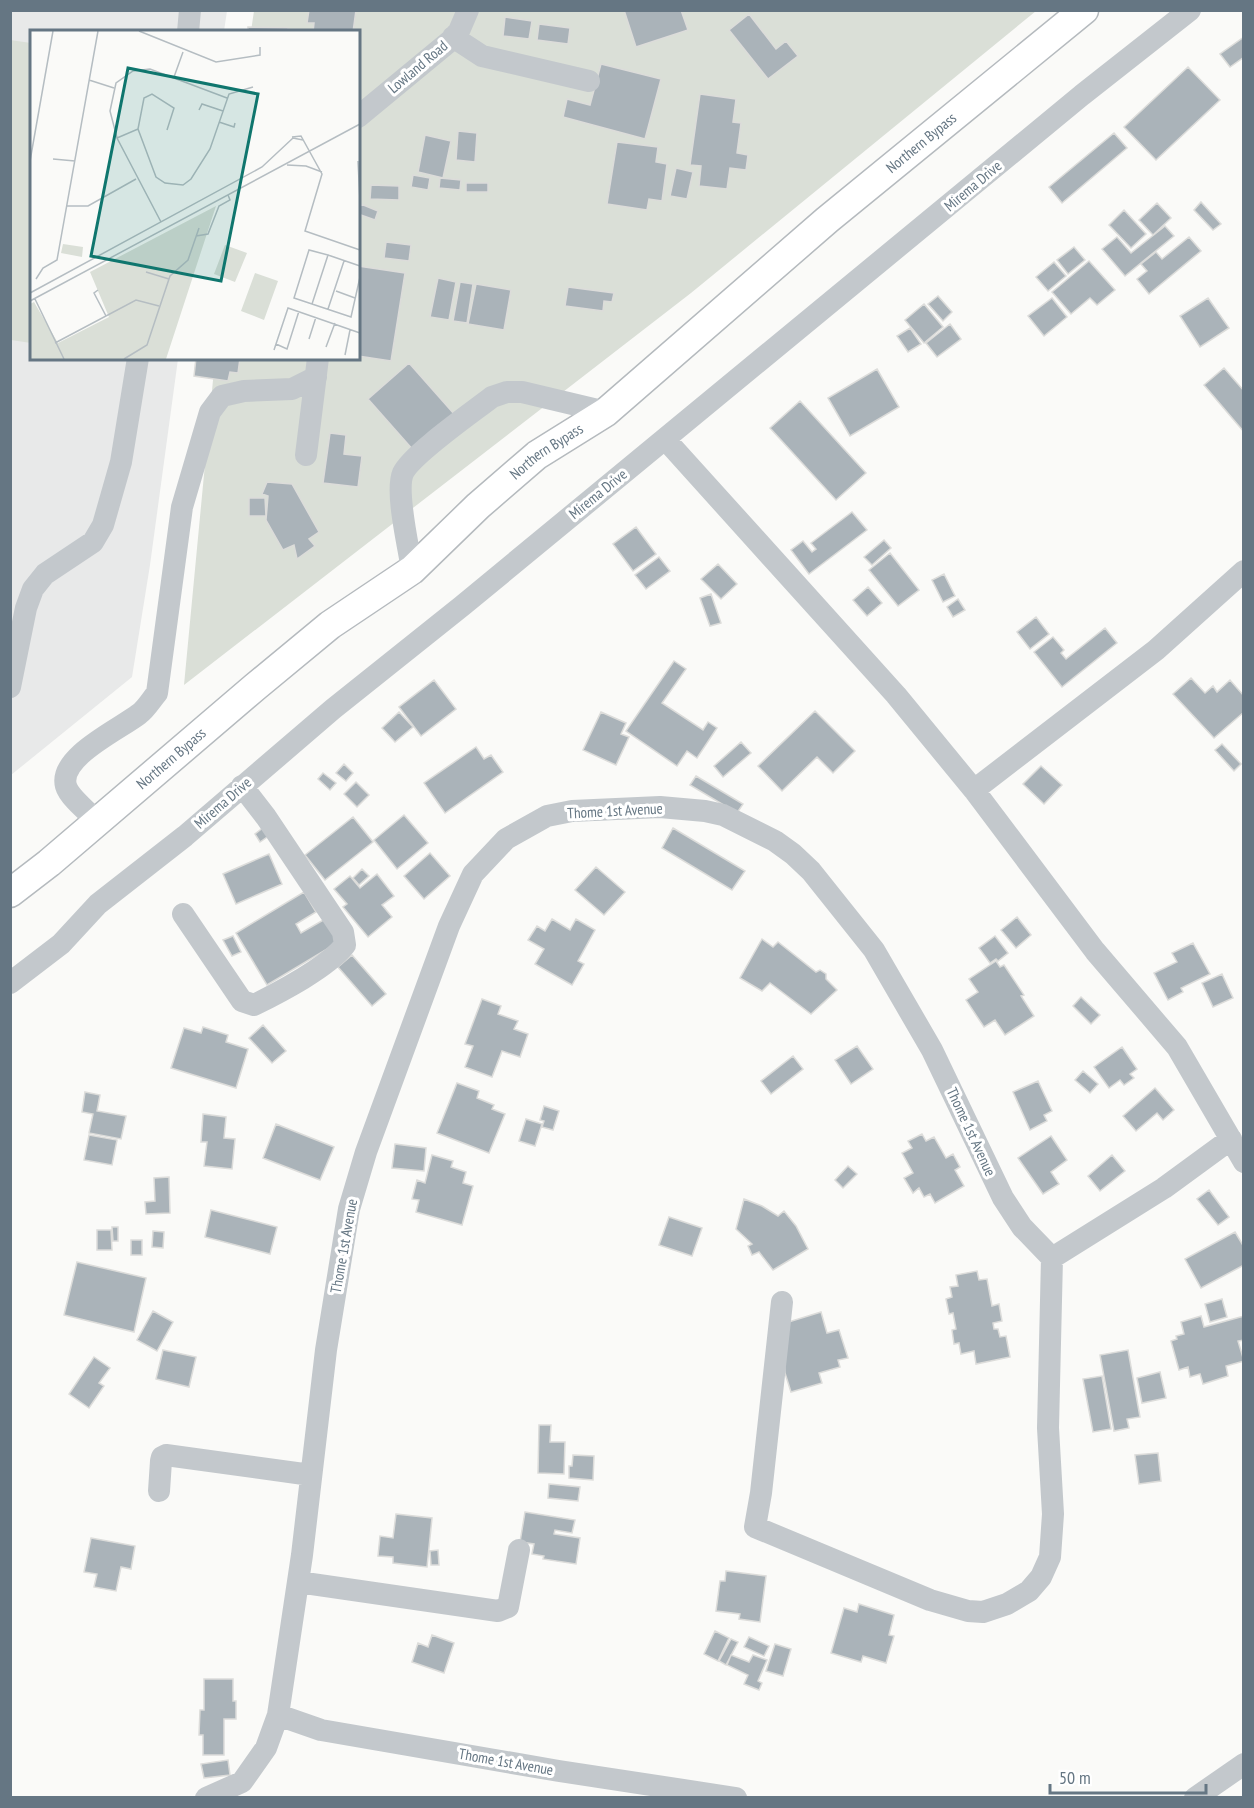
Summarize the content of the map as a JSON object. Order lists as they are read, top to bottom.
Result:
{
  "streets": {
    "main road": ["Northern Bypass"],
    "street": ["Lowland Road", "Mirema Drive", "Thome 1st Avenue"]
  },
  "scale_bar": "50 m"
}
